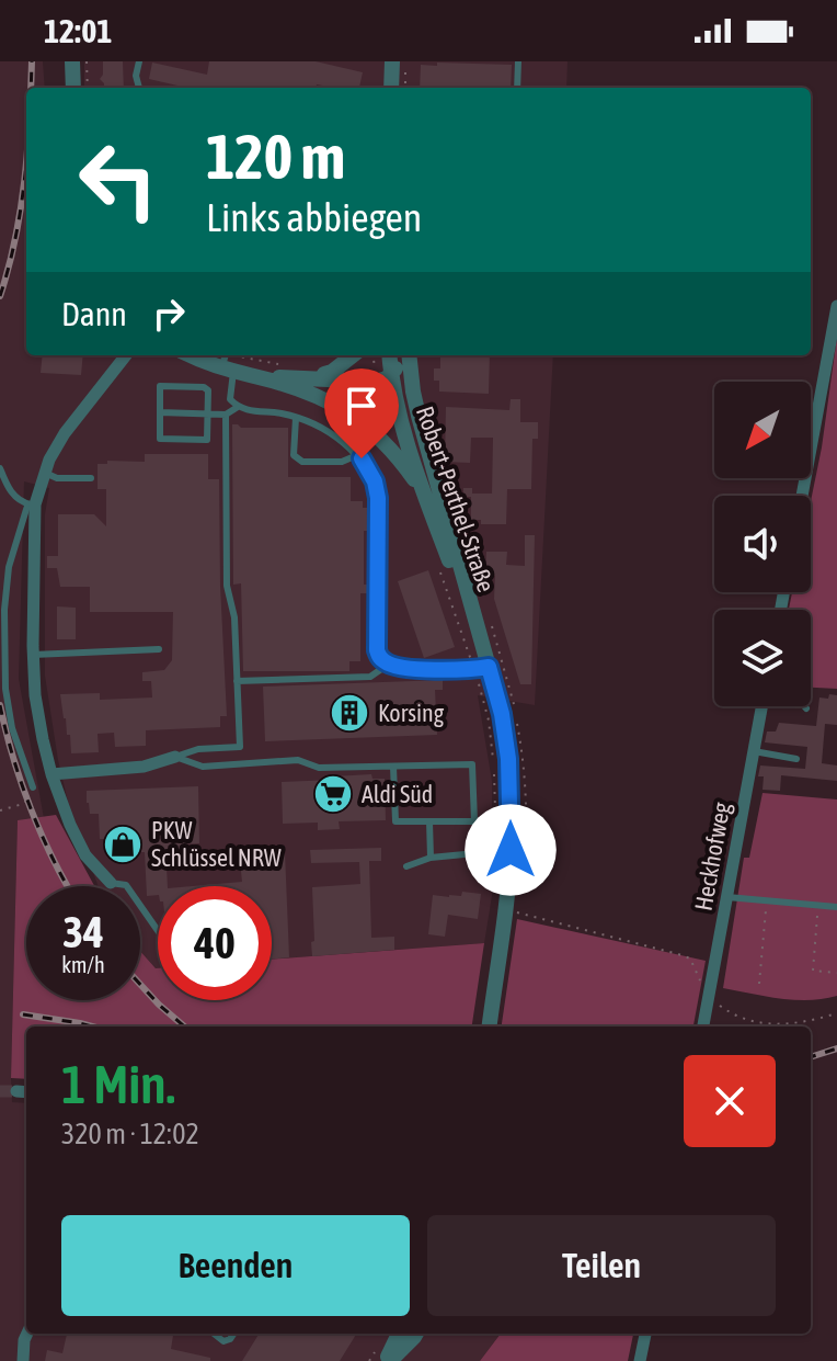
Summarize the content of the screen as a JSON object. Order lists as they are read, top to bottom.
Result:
{
  "streets": {
    "street": ["Robert-Perthel-Straße", "Heckhofweg"]
  },
  "places": {
    "building": ["Korsing"],
    "supermarket": ["Aldi Süd"],
    "shop": ["PKW Schlüssel NRW"]
  },
  "north": "bottom left",
  "page": {
    "status": "12:01",
    "turn": ["120 m", "Links abbiegen"],
    "then": "Dann",
    "speed": "34 km/h",
    "limit": "40",
    "heading": ["1 Min.", "320 m · 12:02"],
    "buttons": ["Beenden", "Teilen"]
  }
}
